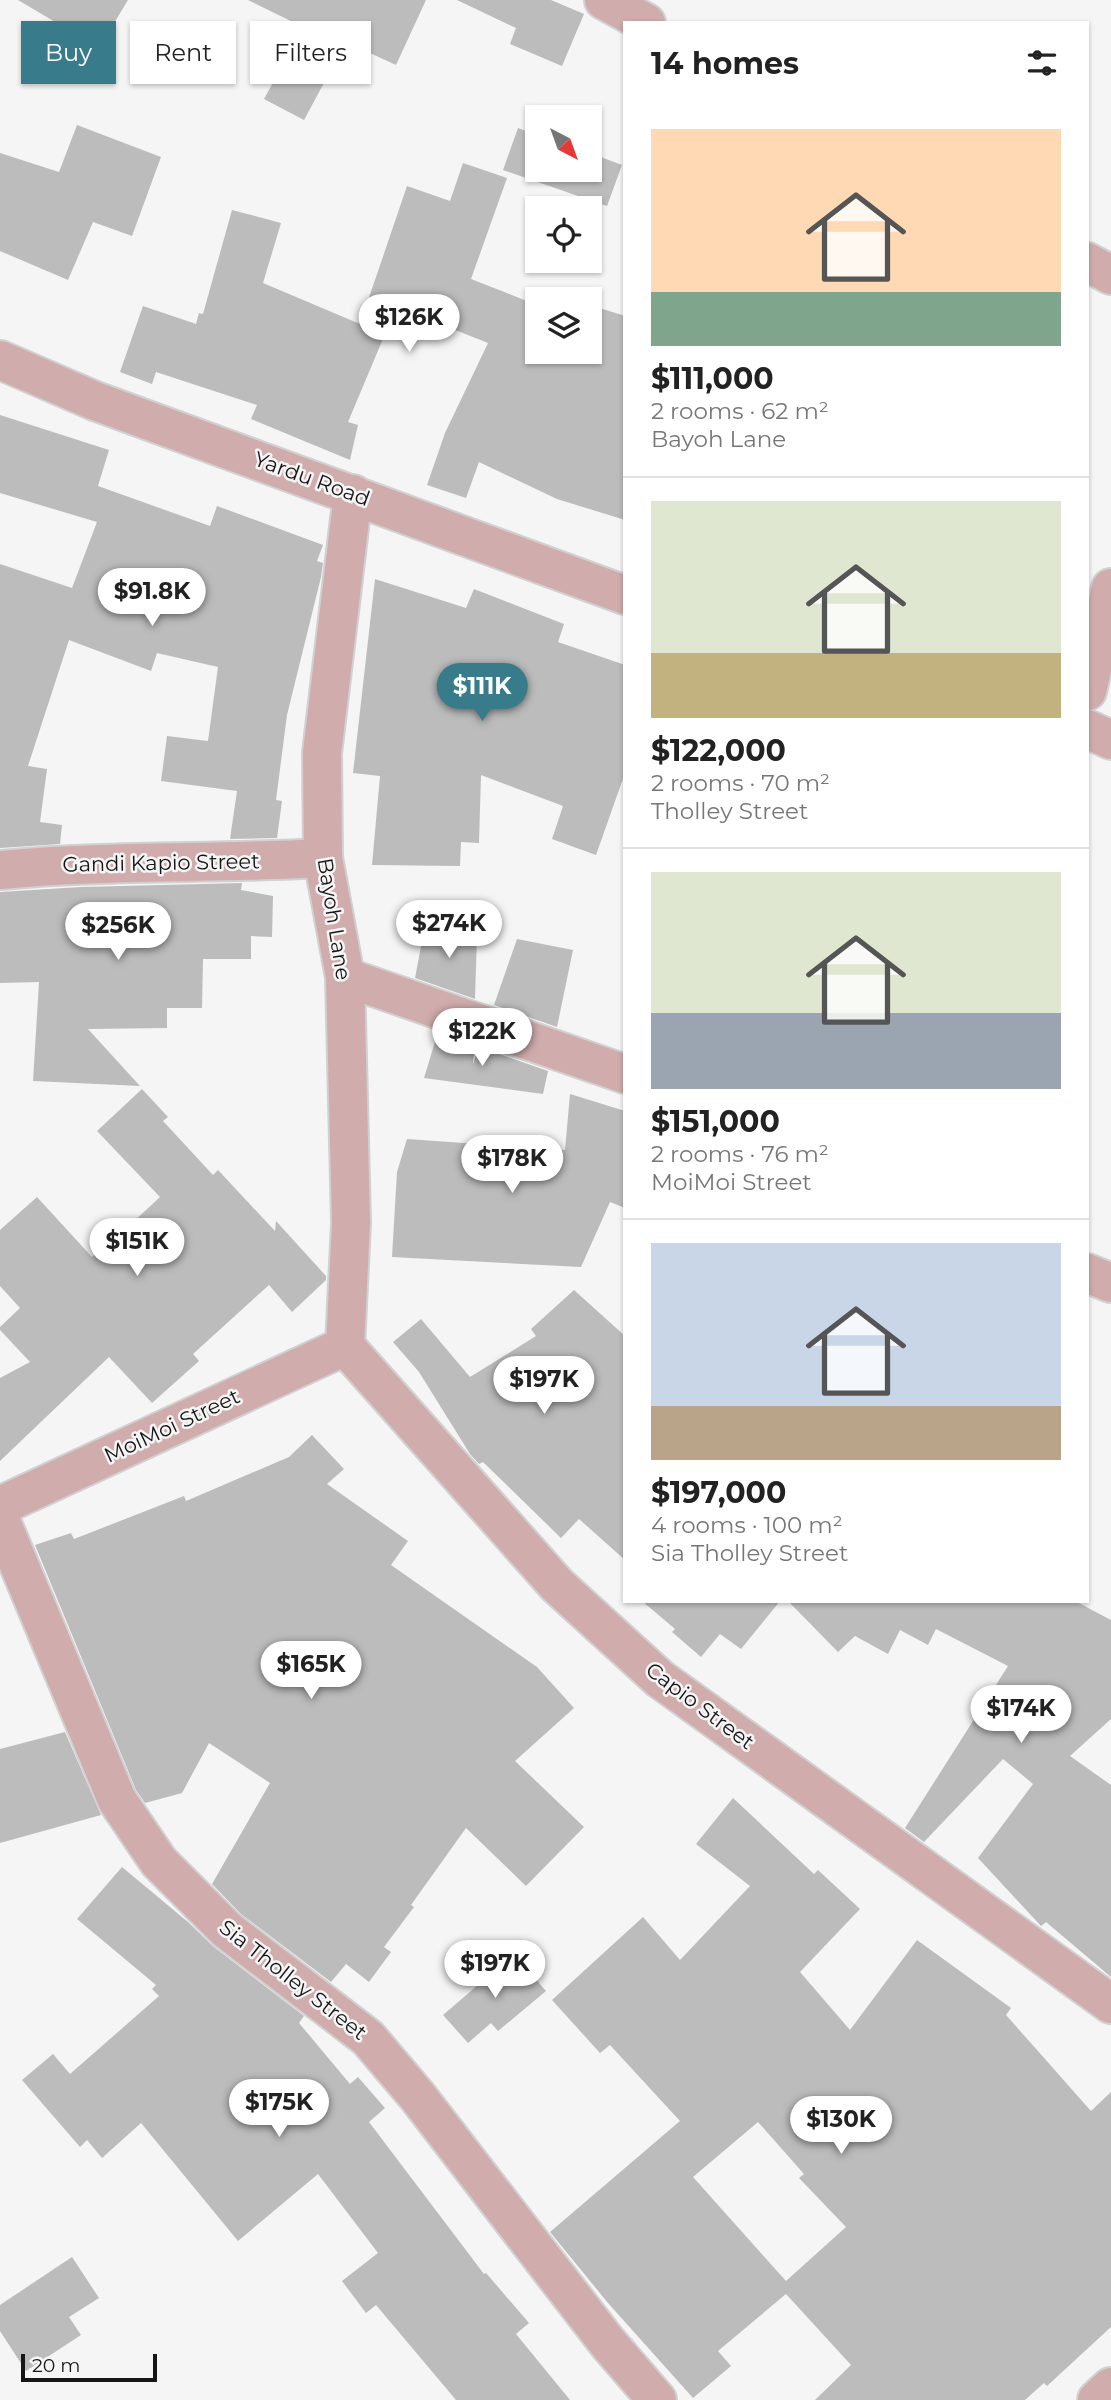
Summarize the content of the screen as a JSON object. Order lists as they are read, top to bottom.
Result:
{
  "streets": {
    "street": [
      "Yardu Road",
      "Gandi Kapio Street",
      "Bayoh Lane",
      "MoiMoi Street",
      "Capio Street",
      "Sia Tholley Street"
    ]
  },
  "crossings": [
    ["Yardu Road", "Bayoh Lane"],
    ["Gandi Kapio Street", "Bayoh Lane"],
    ["Bayoh Lane", "MoiMoi Street"],
    ["Bayoh Lane", "Capio Street"],
    ["MoiMoi Street", "Capio Street"]
  ],
  "scale_bar": "20 m",
  "north": "bottom right",
  "page": {
    "chip": ["Buy", "Rent", "Filters"],
    "heading": "14 homes",
    "list": [
      {
        "name": "$111,000",
        "note": "2 rooms · 62 m² · Bayoh Lane"
      },
      {
        "name": "$122,000",
        "note": "2 rooms · 70 m² · Tholley Street"
      },
      {
        "name": "$151,000",
        "note": "2 rooms · 76 m² · MoiMoi Street"
      },
      {
        "name": "$197,000",
        "note": "4 rooms · 100 m² · Sia Tholley Street"
      }
    ],
    "price": [
      "$126K",
      "$91.8K",
      "$111K",
      "$274K",
      "$256K",
      "$122K",
      "$178K",
      "$151K",
      "$197K",
      "$165K",
      "$174K",
      "$197K",
      "$175K",
      "$130K"
    ],
    "scale": "20 m"
  }
}
